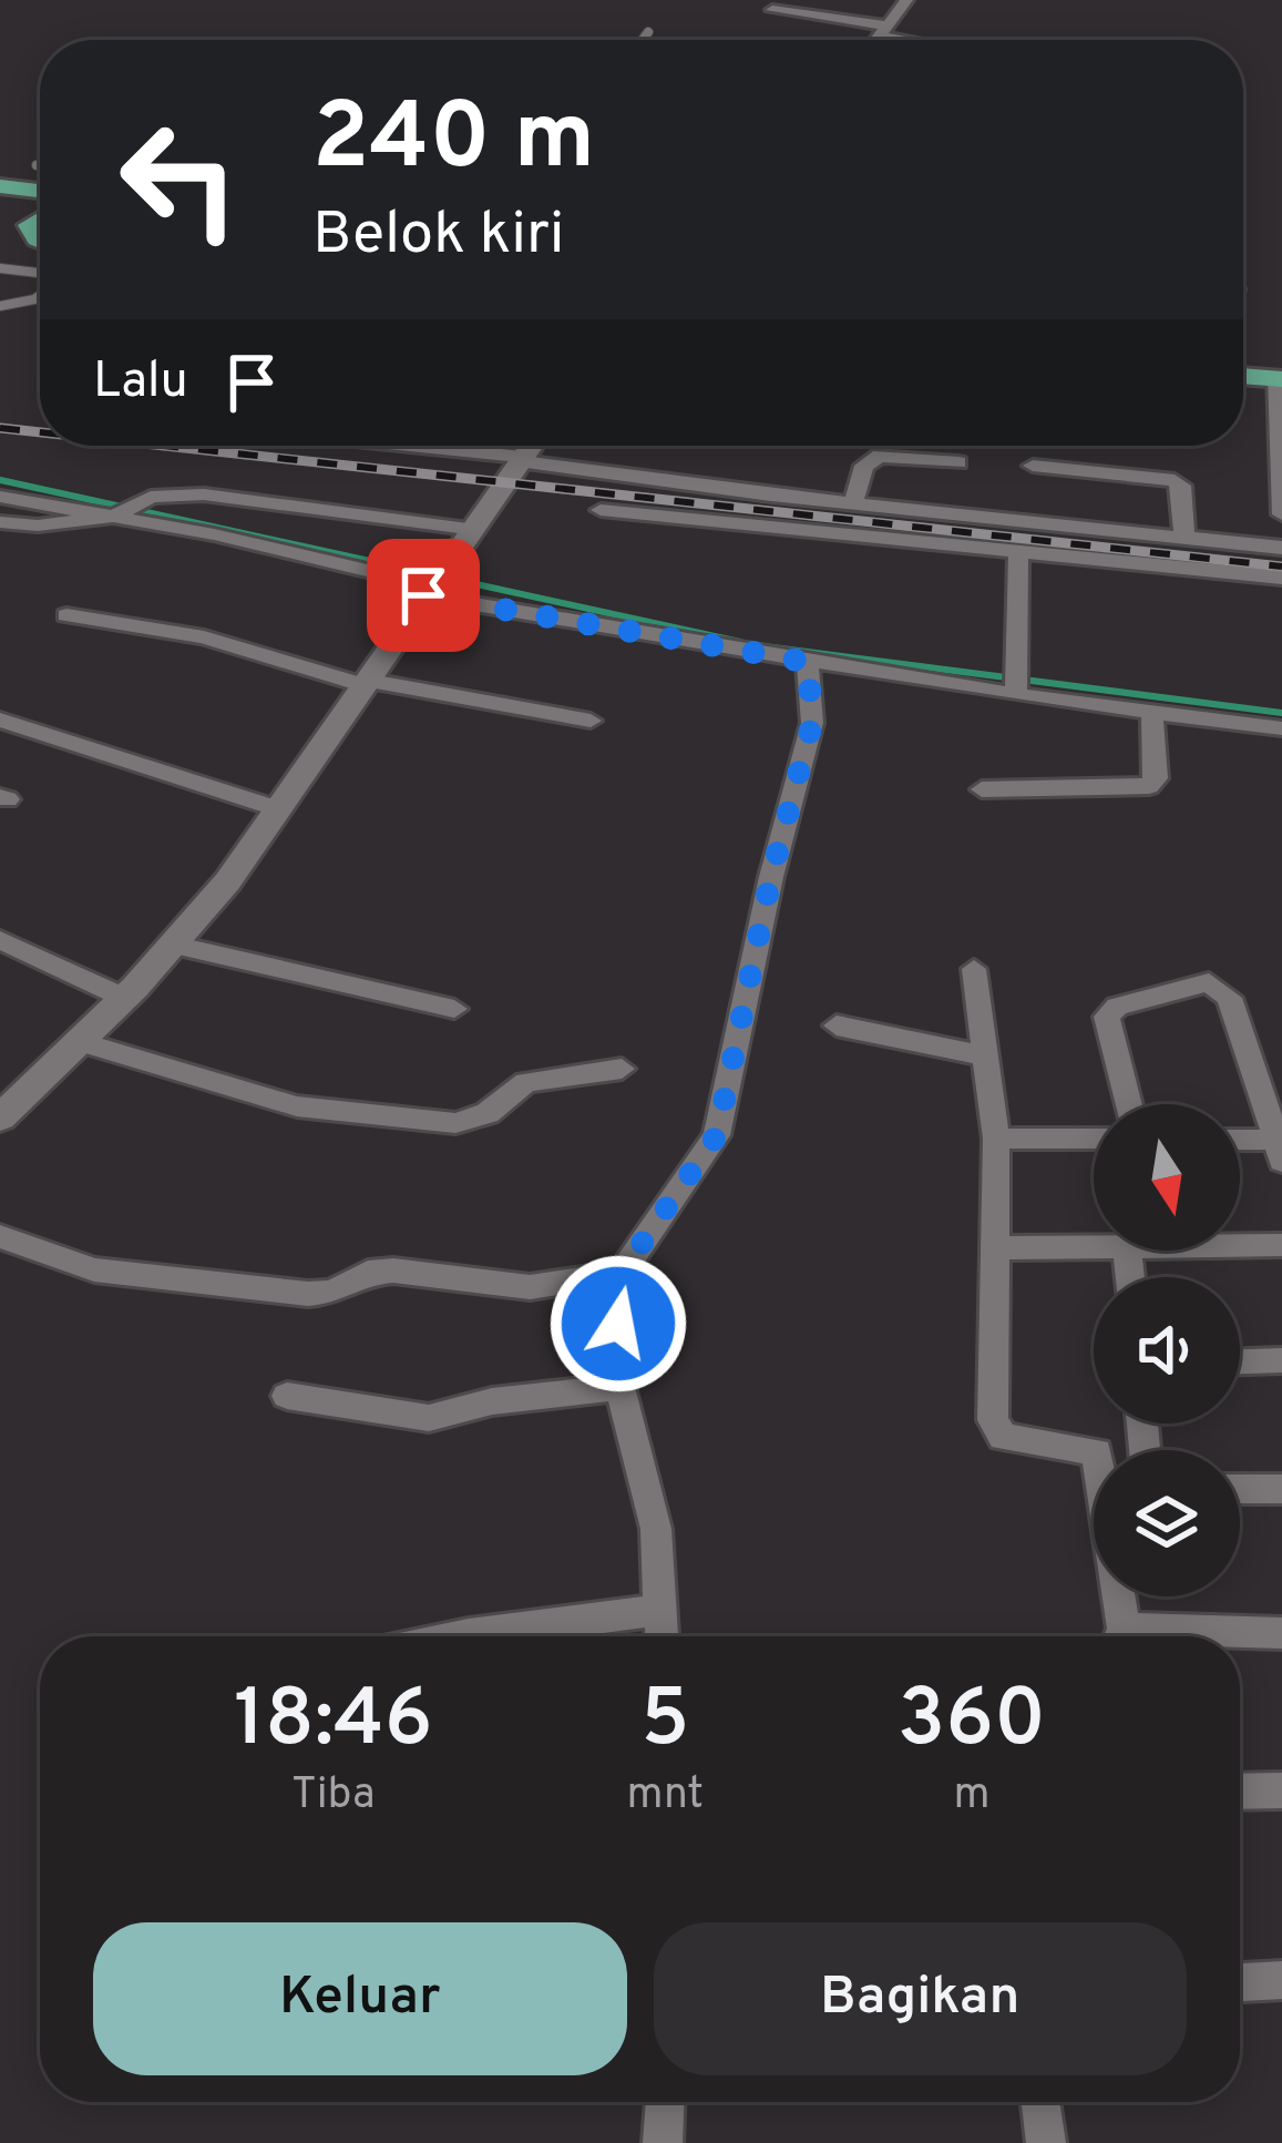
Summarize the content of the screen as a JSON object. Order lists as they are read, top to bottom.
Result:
{
  "north": "bottom",
  "page": {
    "turn": ["240 m", "Belok kiri"],
    "then": "Lalu",
    "eta": [
      "18:46",
      "Tiba",
      "5",
      "mnt",
      "360",
      "m"
    ],
    "buttons": ["Keluar", "Bagikan"]
  }
}
